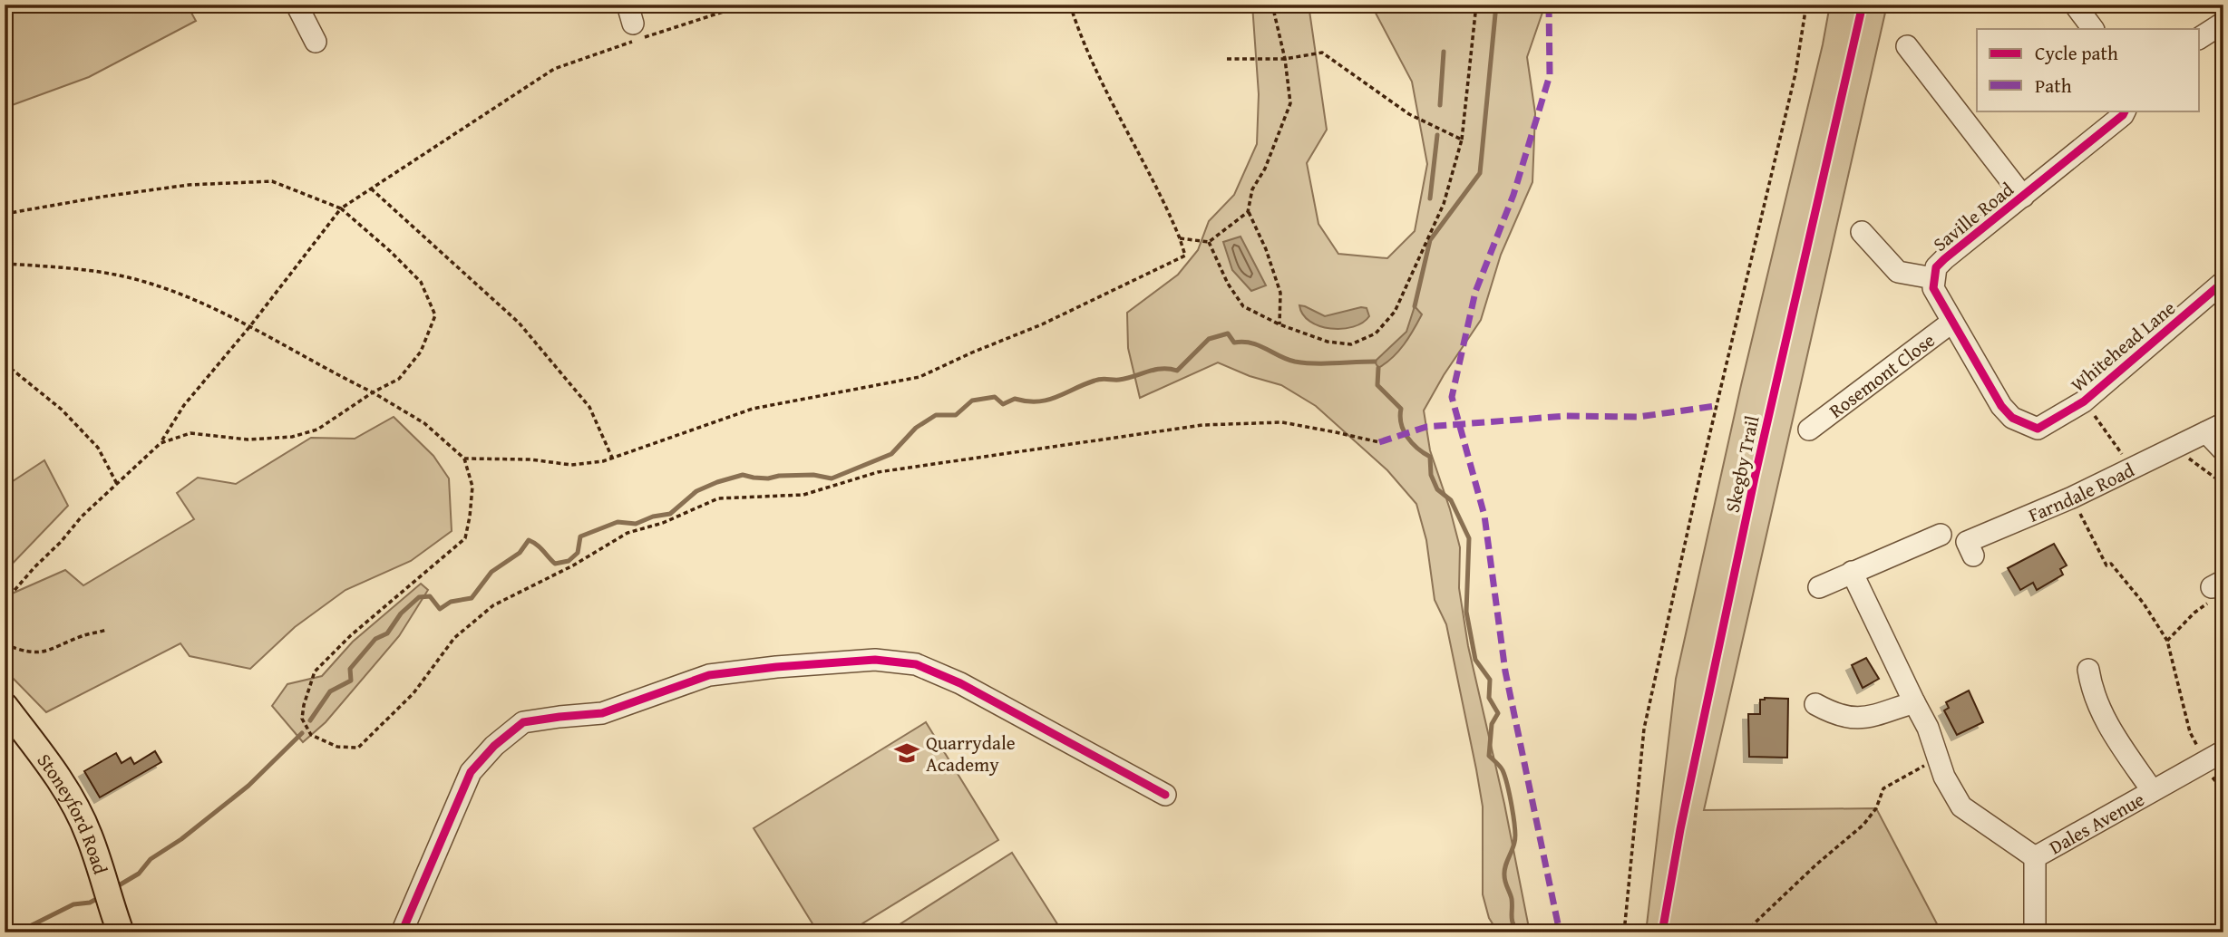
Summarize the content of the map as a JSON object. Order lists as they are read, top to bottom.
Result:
{
  "streets": {
    "main road": ["Stoneyford Road"],
    "street": [
      "Saville Road",
      "Whitehead Lane",
      "Rosemont Close",
      "Farndale Road",
      "Dales Avenue"
    ],
    "cycle path": ["Skegby Trail"]
  },
  "crossings": [
    ["Saville Road", "Whitehead Lane"],
    ["Saville Road", "Rosemont Close"]
  ],
  "places": {
    "school or university": ["Quarrydale Academy"]
  },
  "legend": ["Cycle path", "Path"]
}
